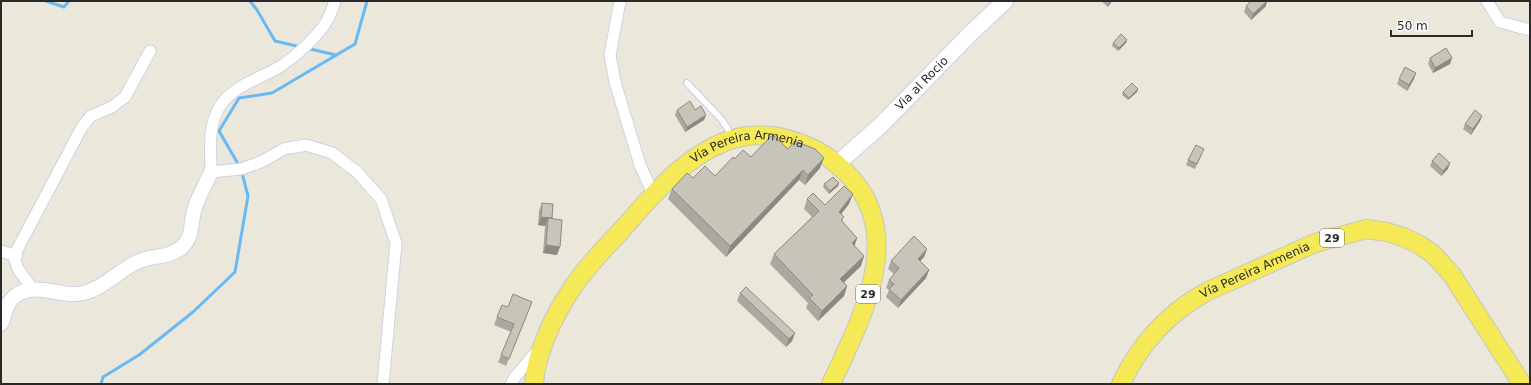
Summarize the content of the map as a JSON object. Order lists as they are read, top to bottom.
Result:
{
  "streets": {
    "main road": ["Via al Rocio", "Vía Pereira Armenia", "29"]
  },
  "crossings": [
    ["Via al Rocio", "Vía Pereira Armenia"]
  ],
  "scale_bar": "50 m"
}
